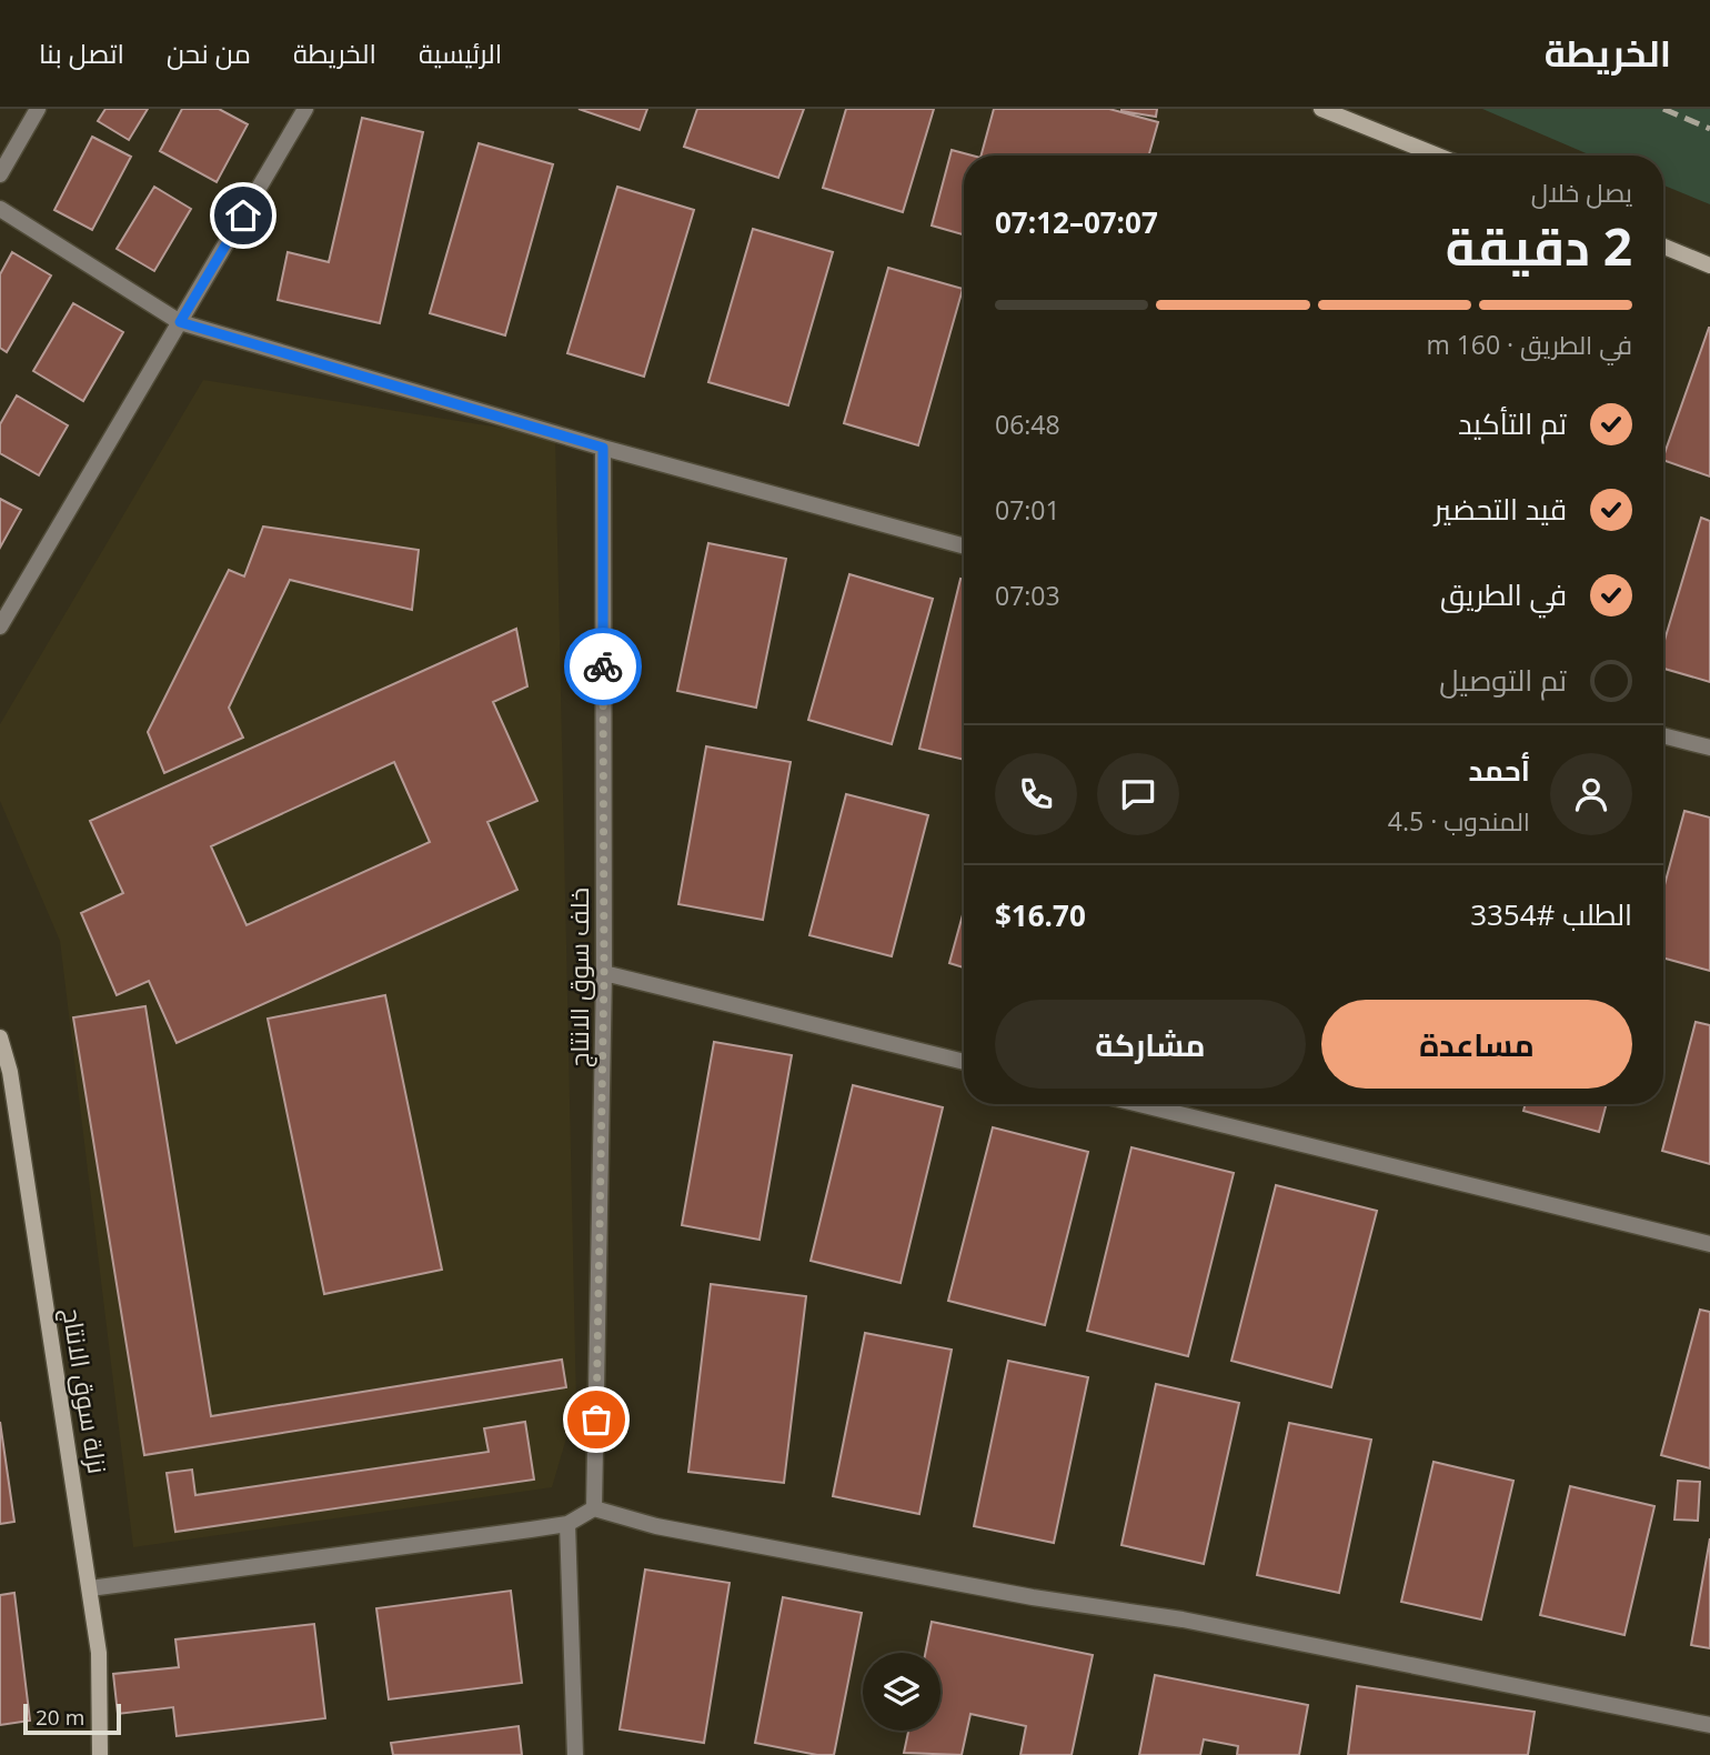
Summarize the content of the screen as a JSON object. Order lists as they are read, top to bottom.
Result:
{
  "streets": {
    "street": ["خلف سوق الانتاج", "نزلة سوق الانتاج"]
  },
  "scale_bar": "20 m",
  "page": {
    "header": "الخريطة",
    "nav": [
      "الرئيسية",
      "الخريطة",
      "من نحن",
      "اتصل بنا"
    ],
    "heading": ["2 دقيقة", "يصل خلال", "07:07–07:12"],
    "panel": [
      "أحمد",
      "المندوب · 4.5",
      "الطلب #3354",
      "$16.70"
    ],
    "bar": "في الطريق · 160 m",
    "list": [
      ["تم التأكيد", "06:48"],
      ["قيد التحضير", "07:01"],
      ["في الطريق", "07:03"],
      "تم التوصيل"
    ],
    "buttons": ["مساعدة", "مشاركة"],
    "scale": "20 m"
  }
}
